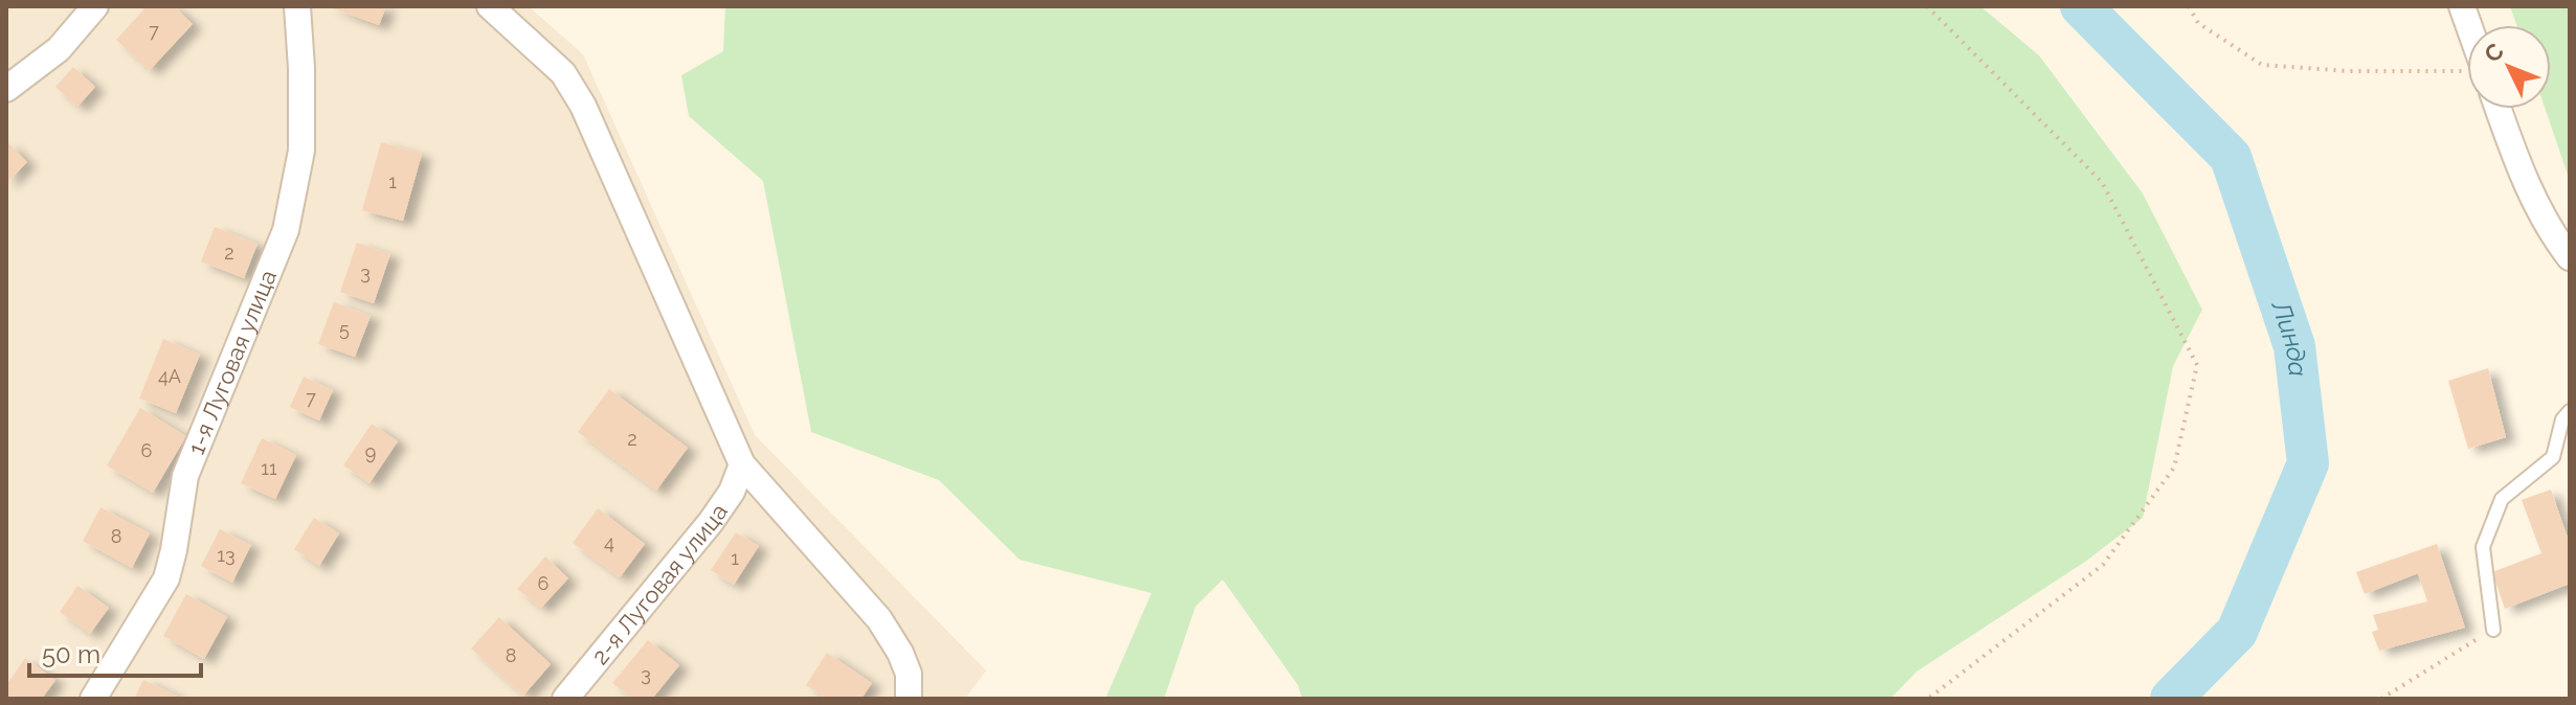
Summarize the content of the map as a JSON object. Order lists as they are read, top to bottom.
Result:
{
  "streets": {
    "street": ["1-я Луговая улица", "2-я Луговая улица"]
  },
  "water": ["Линда"],
  "house_numbers": [
    "7",
    "1",
    "2",
    "3",
    "5",
    "4А",
    "7",
    "2",
    "6",
    "9",
    "11",
    "8",
    "4",
    "13",
    "1",
    "6",
    "8",
    "3"
  ],
  "scale_bar": "50 m",
  "north": "top left"
}
